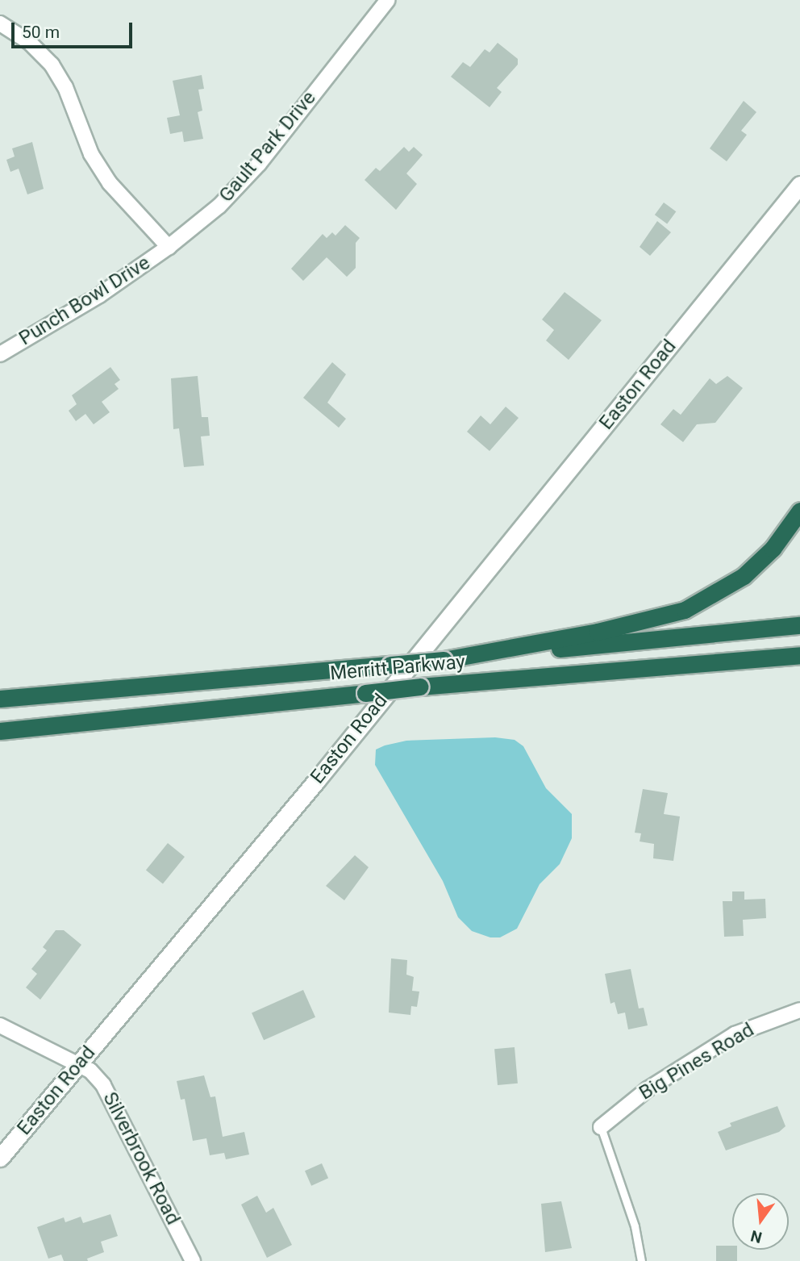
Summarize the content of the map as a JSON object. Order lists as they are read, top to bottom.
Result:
{
  "streets": {
    "highway": ["Merritt Parkway"],
    "main road": ["Easton Road"],
    "street": [
      "Gault Park Drive",
      "Punch Bowl Drive",
      "Big Pines Road",
      "Silverbrook Road"
    ]
  },
  "crossings": [
    ["Gault Park Drive", "Punch Bowl Drive"],
    ["Easton Road", "Silverbrook Road"]
  ],
  "scale_bar": "50 m",
  "north": "bottom"
}
